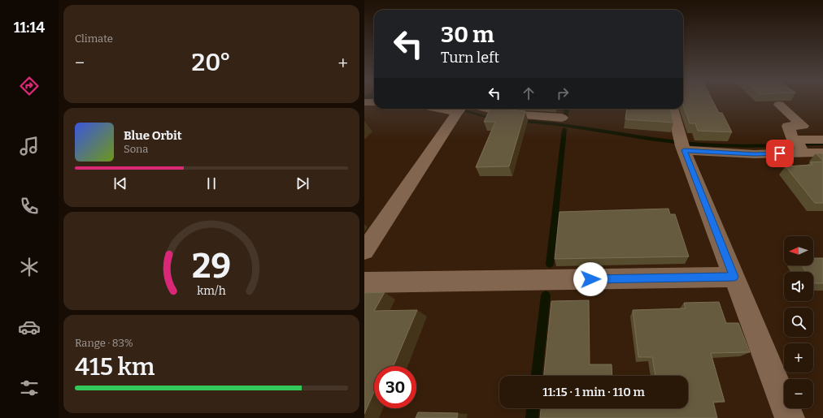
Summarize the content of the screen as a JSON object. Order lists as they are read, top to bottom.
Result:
{
  "north": "left",
  "page": {
    "tabs": "11:14",
    "tile": [
      "Climate",
      ["Range · 83%", "415 km"]
    ],
    "turn": ["30 m", "Turn left"],
    "heat": ["−", "20°", "+"],
    "song": ["Blue Orbit", "Sona"],
    "map_buttons": ["+", "−"],
    "limit": "30",
    "trip": "11:15 · 1 min · 110 m",
    "gauge": ["29", "km/h"]
  }
}
